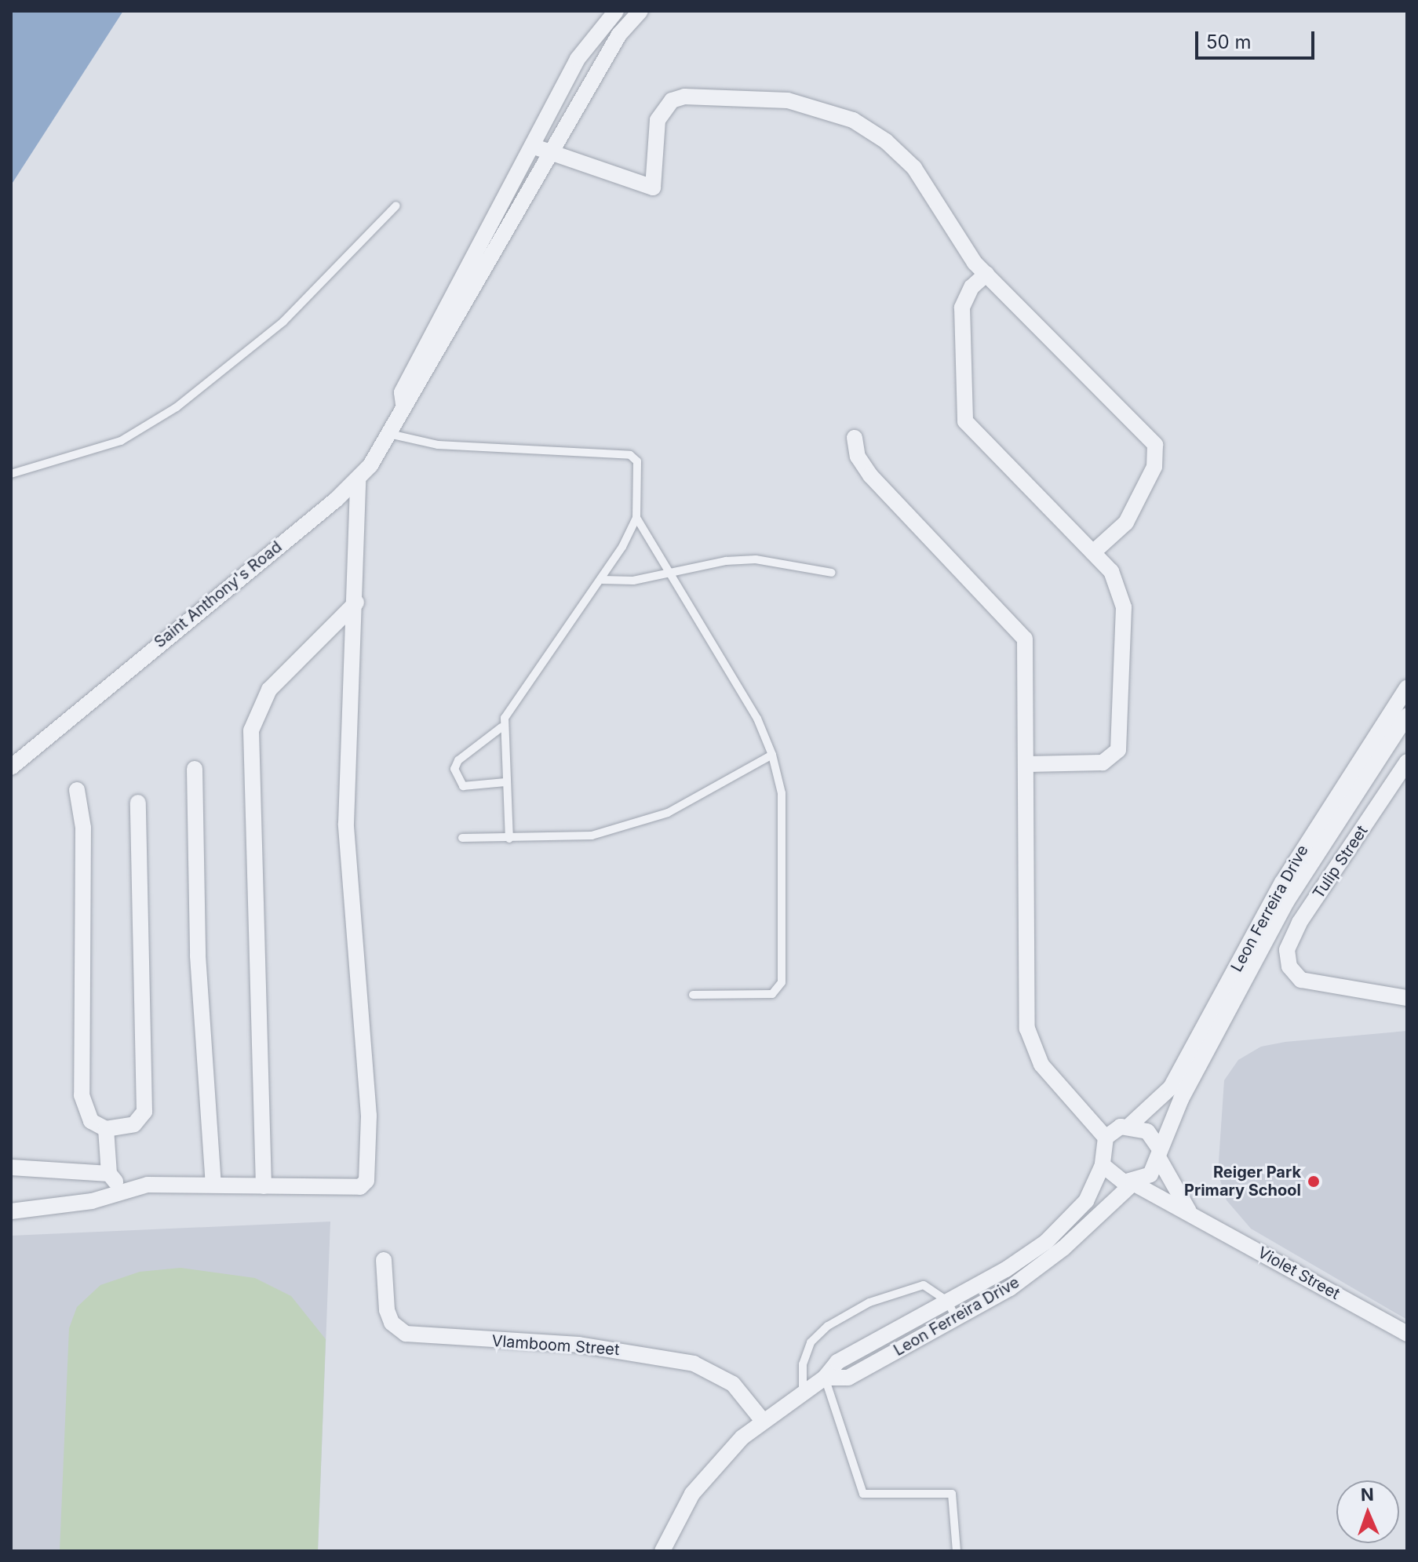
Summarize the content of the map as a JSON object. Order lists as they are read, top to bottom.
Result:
{
  "streets": {
    "street": [
      "Saint Anthony's Road",
      "Tulip Street",
      "Leon Ferreira Drive",
      "Violet Street",
      "Vlamboom Street"
    ]
  },
  "crossings": [
    ["Leon Ferreira Drive", "Violet Street"],
    ["Leon Ferreira Drive", "Vlamboom Street"]
  ],
  "places": ["Reiger Park Primary School"],
  "scale_bar": "50 m",
  "north": "top"
}
